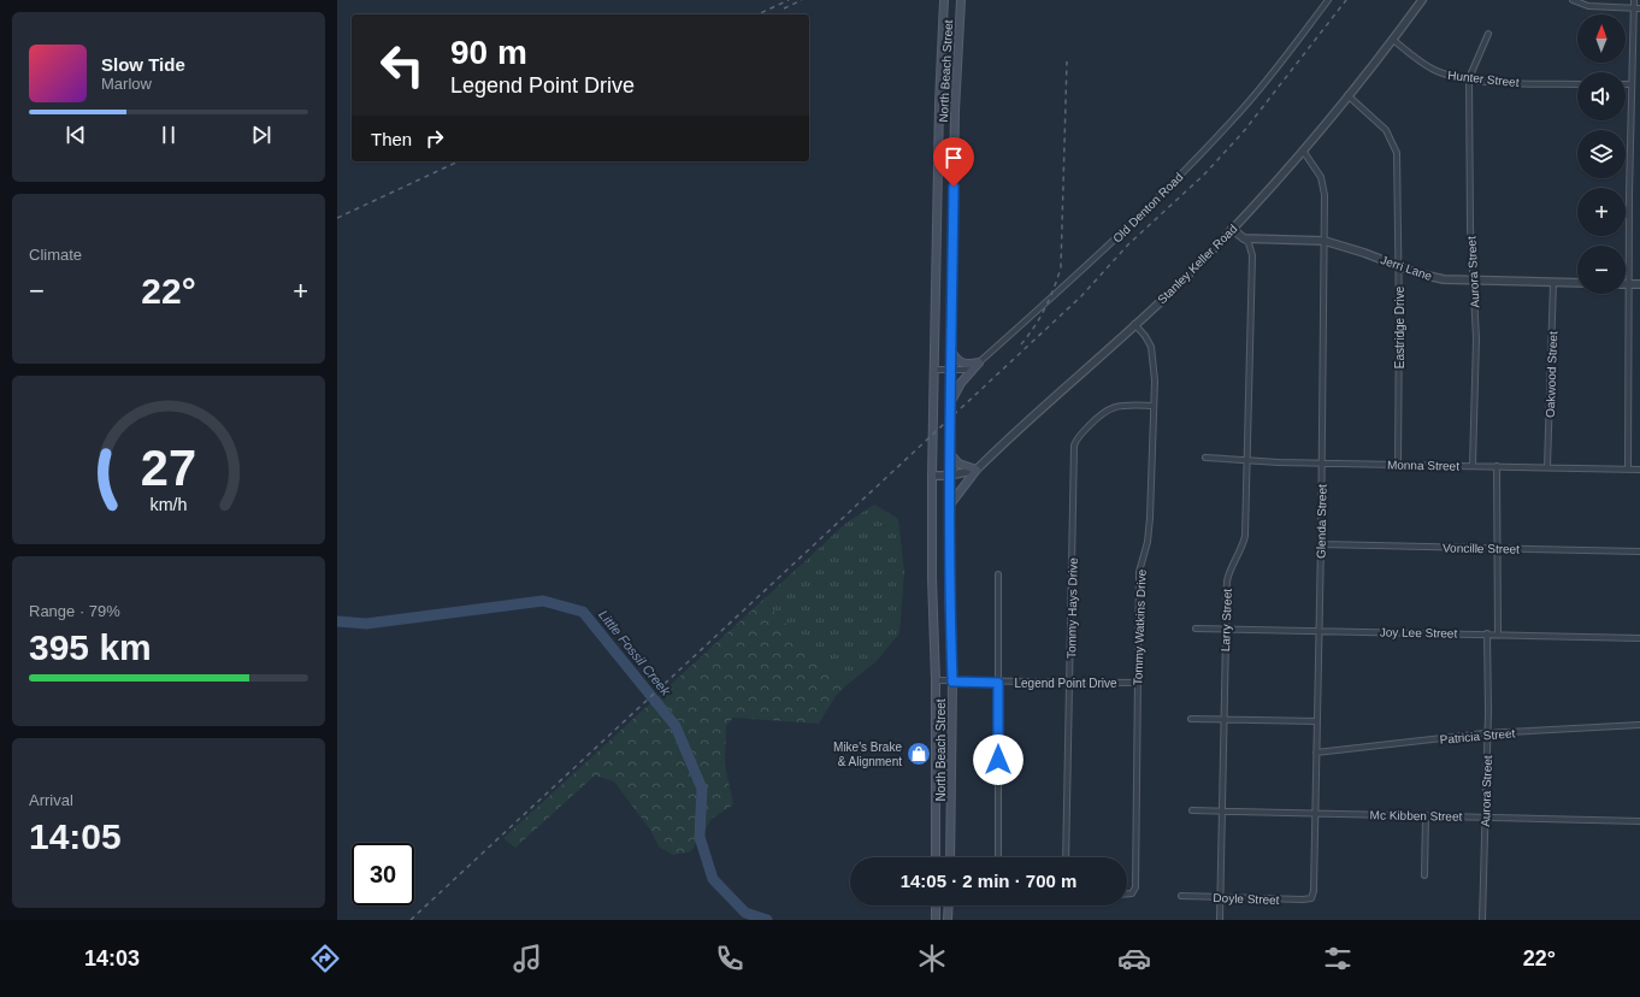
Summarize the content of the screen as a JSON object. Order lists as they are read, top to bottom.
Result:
{
  "streets": {
    "main road": ["North Beach Street"],
    "street": [
      "Hunter Street",
      "Old Denton Road",
      "Stanley Keller Road",
      "Jerri Lane",
      "Aurora Street",
      "Eastridge Drive",
      "Oakwood Street",
      "Monna Street",
      "Glenda Street",
      "Voncille Street",
      "Tommy Hays Drive",
      "Larry Street",
      "Tommy Watkins Drive",
      "Joy Lee Street",
      "Legend Point Drive",
      "Patricia Street",
      "Mc Kibben Street",
      "Doyle Street"
    ]
  },
  "crossings": [
    ["North Beach Street", "Old Denton Road"],
    ["North Beach Street", "Legend Point Drive"],
    ["Hunter Street", "Stanley Keller Road"],
    ["Hunter Street", "Aurora Street"],
    ["Stanley Keller Road", "Eastridge Drive"],
    ["Stanley Keller Road", "Glenda Street"],
    ["Stanley Keller Road", "Tommy Watkins Drive"],
    ["Jerri Lane", "Aurora Street"],
    ["Jerri Lane", "Eastridge Drive"],
    ["Jerri Lane", "Oakwood Street"],
    ["Jerri Lane", "Glenda Street"],
    ["Jerri Lane", "Larry Street"],
    ["Aurora Street", "Monna Street"],
    ["Aurora Street", "Joy Lee Street"],
    ["Aurora Street", "Patricia Street"],
    ["Aurora Street", "Mc Kibben Street"],
    ["Eastridge Drive", "Monna Street"],
    ["Oakwood Street", "Monna Street"],
    ["Monna Street", "Glenda Street"],
    ["Monna Street", "Larry Street"],
    ["Glenda Street", "Voncille Street"],
    ["Glenda Street", "Joy Lee Street"],
    ["Glenda Street", "Patricia Street"],
    ["Glenda Street", "Mc Kibben Street"],
    ["Glenda Street", "Doyle Street"],
    ["Tommy Hays Drive", "Tommy Watkins Drive"],
    ["Tommy Hays Drive", "Legend Point Drive"],
    ["Larry Street", "Joy Lee Street"],
    ["Larry Street", "Mc Kibben Street"],
    ["Larry Street", "Doyle Street"],
    ["Tommy Watkins Drive", "Legend Point Drive"]
  ],
  "water": ["Little Fossil Creek"],
  "places": {
    "shop": ["Mike's Brake & Alignment"]
  },
  "north": "top",
  "page": {
    "map_buttons": ["+", "−"],
    "turn": ["90 m", "Legend Point Drive"],
    "song": ["Slow Tide", "Marlow"],
    "then": "Then",
    "tile": [
      "Climate",
      ["Range · 79%", "395 km"],
      ["Arrival", "14:05"]
    ],
    "heat": ["−", "22°", "+"],
    "limit": "30",
    "trip": "14:05 · 2 min · 700 m",
    "tabs": ["14:03", "22°"],
    "gauge": ["27", "km/h"]
  }
}
